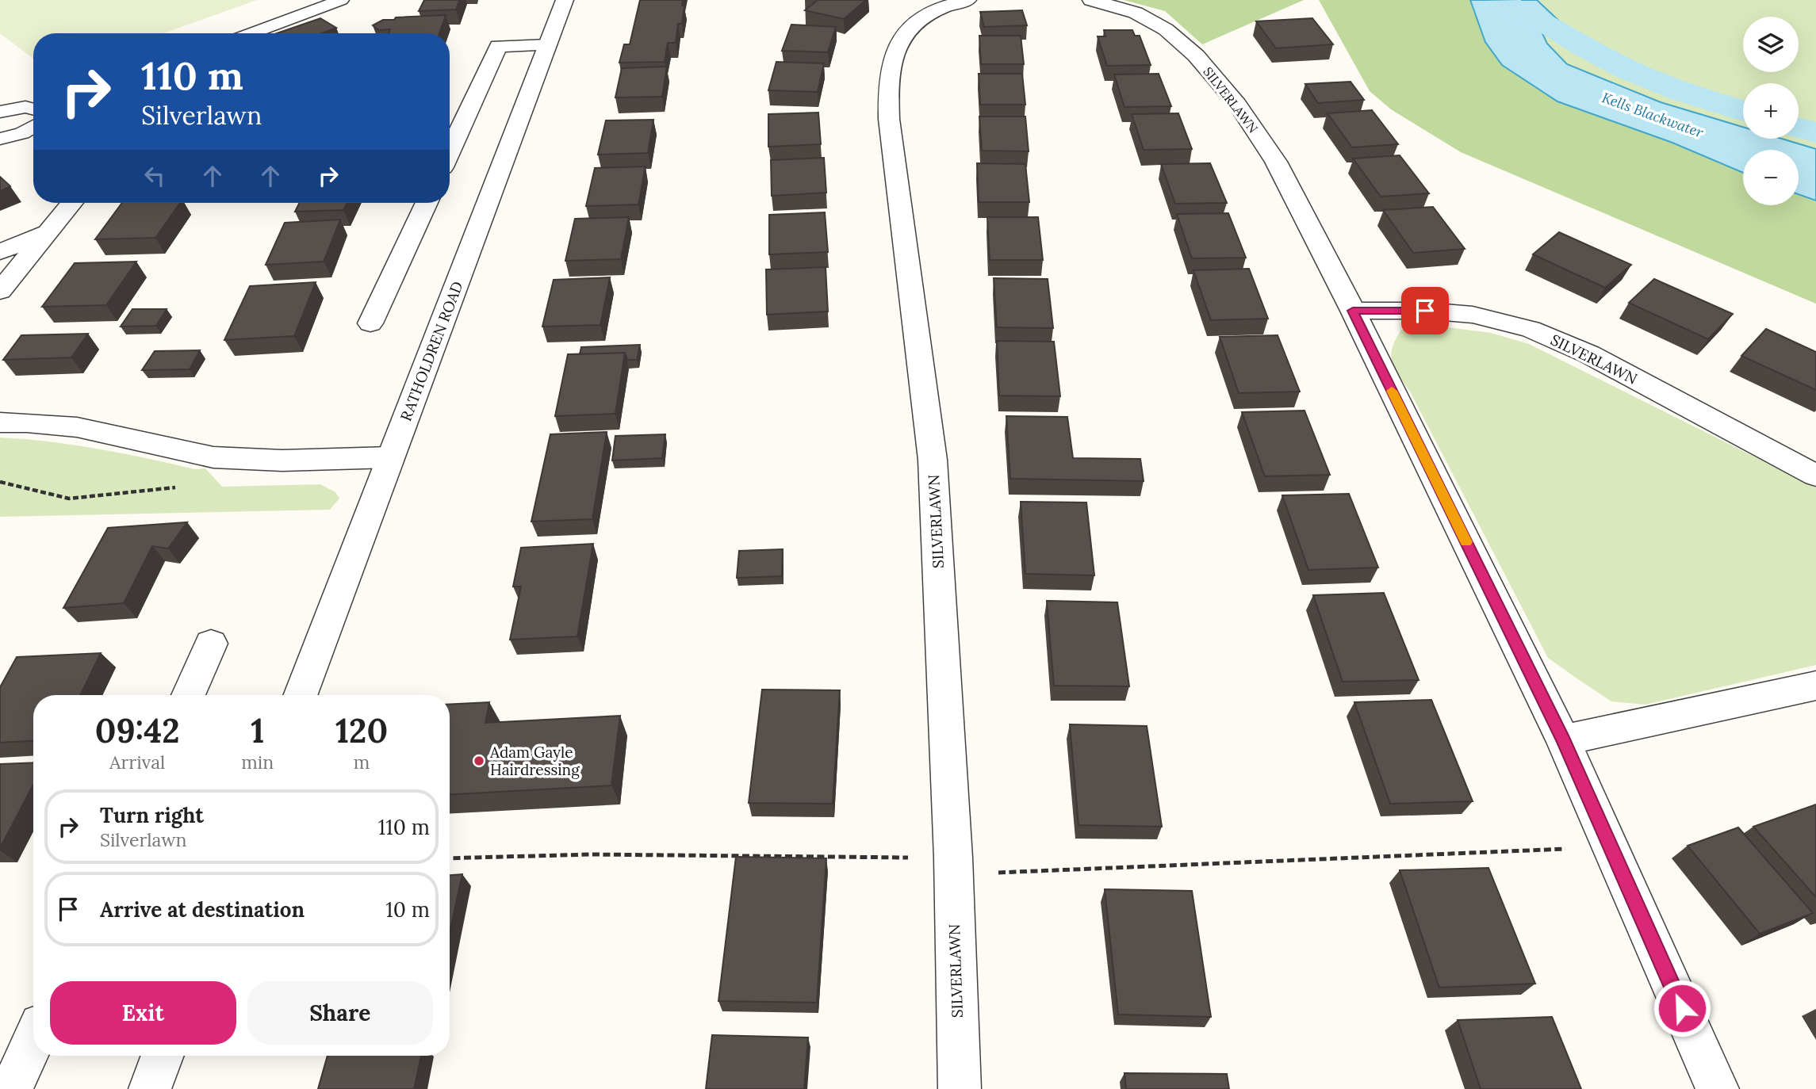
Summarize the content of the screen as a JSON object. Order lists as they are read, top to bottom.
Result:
{
  "streets": {
    "street": ["SILVERLAWN", "RATHOLDREN ROAD"]
  },
  "water": ["Kells Blackwater"],
  "places": ["Adam Gayle Hairdressing"],
  "page": {
    "map_buttons": ["+", "−"],
    "turn": ["110 m", "Silverlawn"],
    "eta": [
      "09:42",
      "Arrival",
      "1",
      "min",
      "120",
      "m"
    ],
    "list": [
      {
        "name": "Turn right",
        "note": "Silverlawn",
        "value": "110 m"
      },
      {
        "name": "Arrive at destination",
        "value": "10 m"
      }
    ],
    "buttons": ["Exit", "Share"]
  }
}
